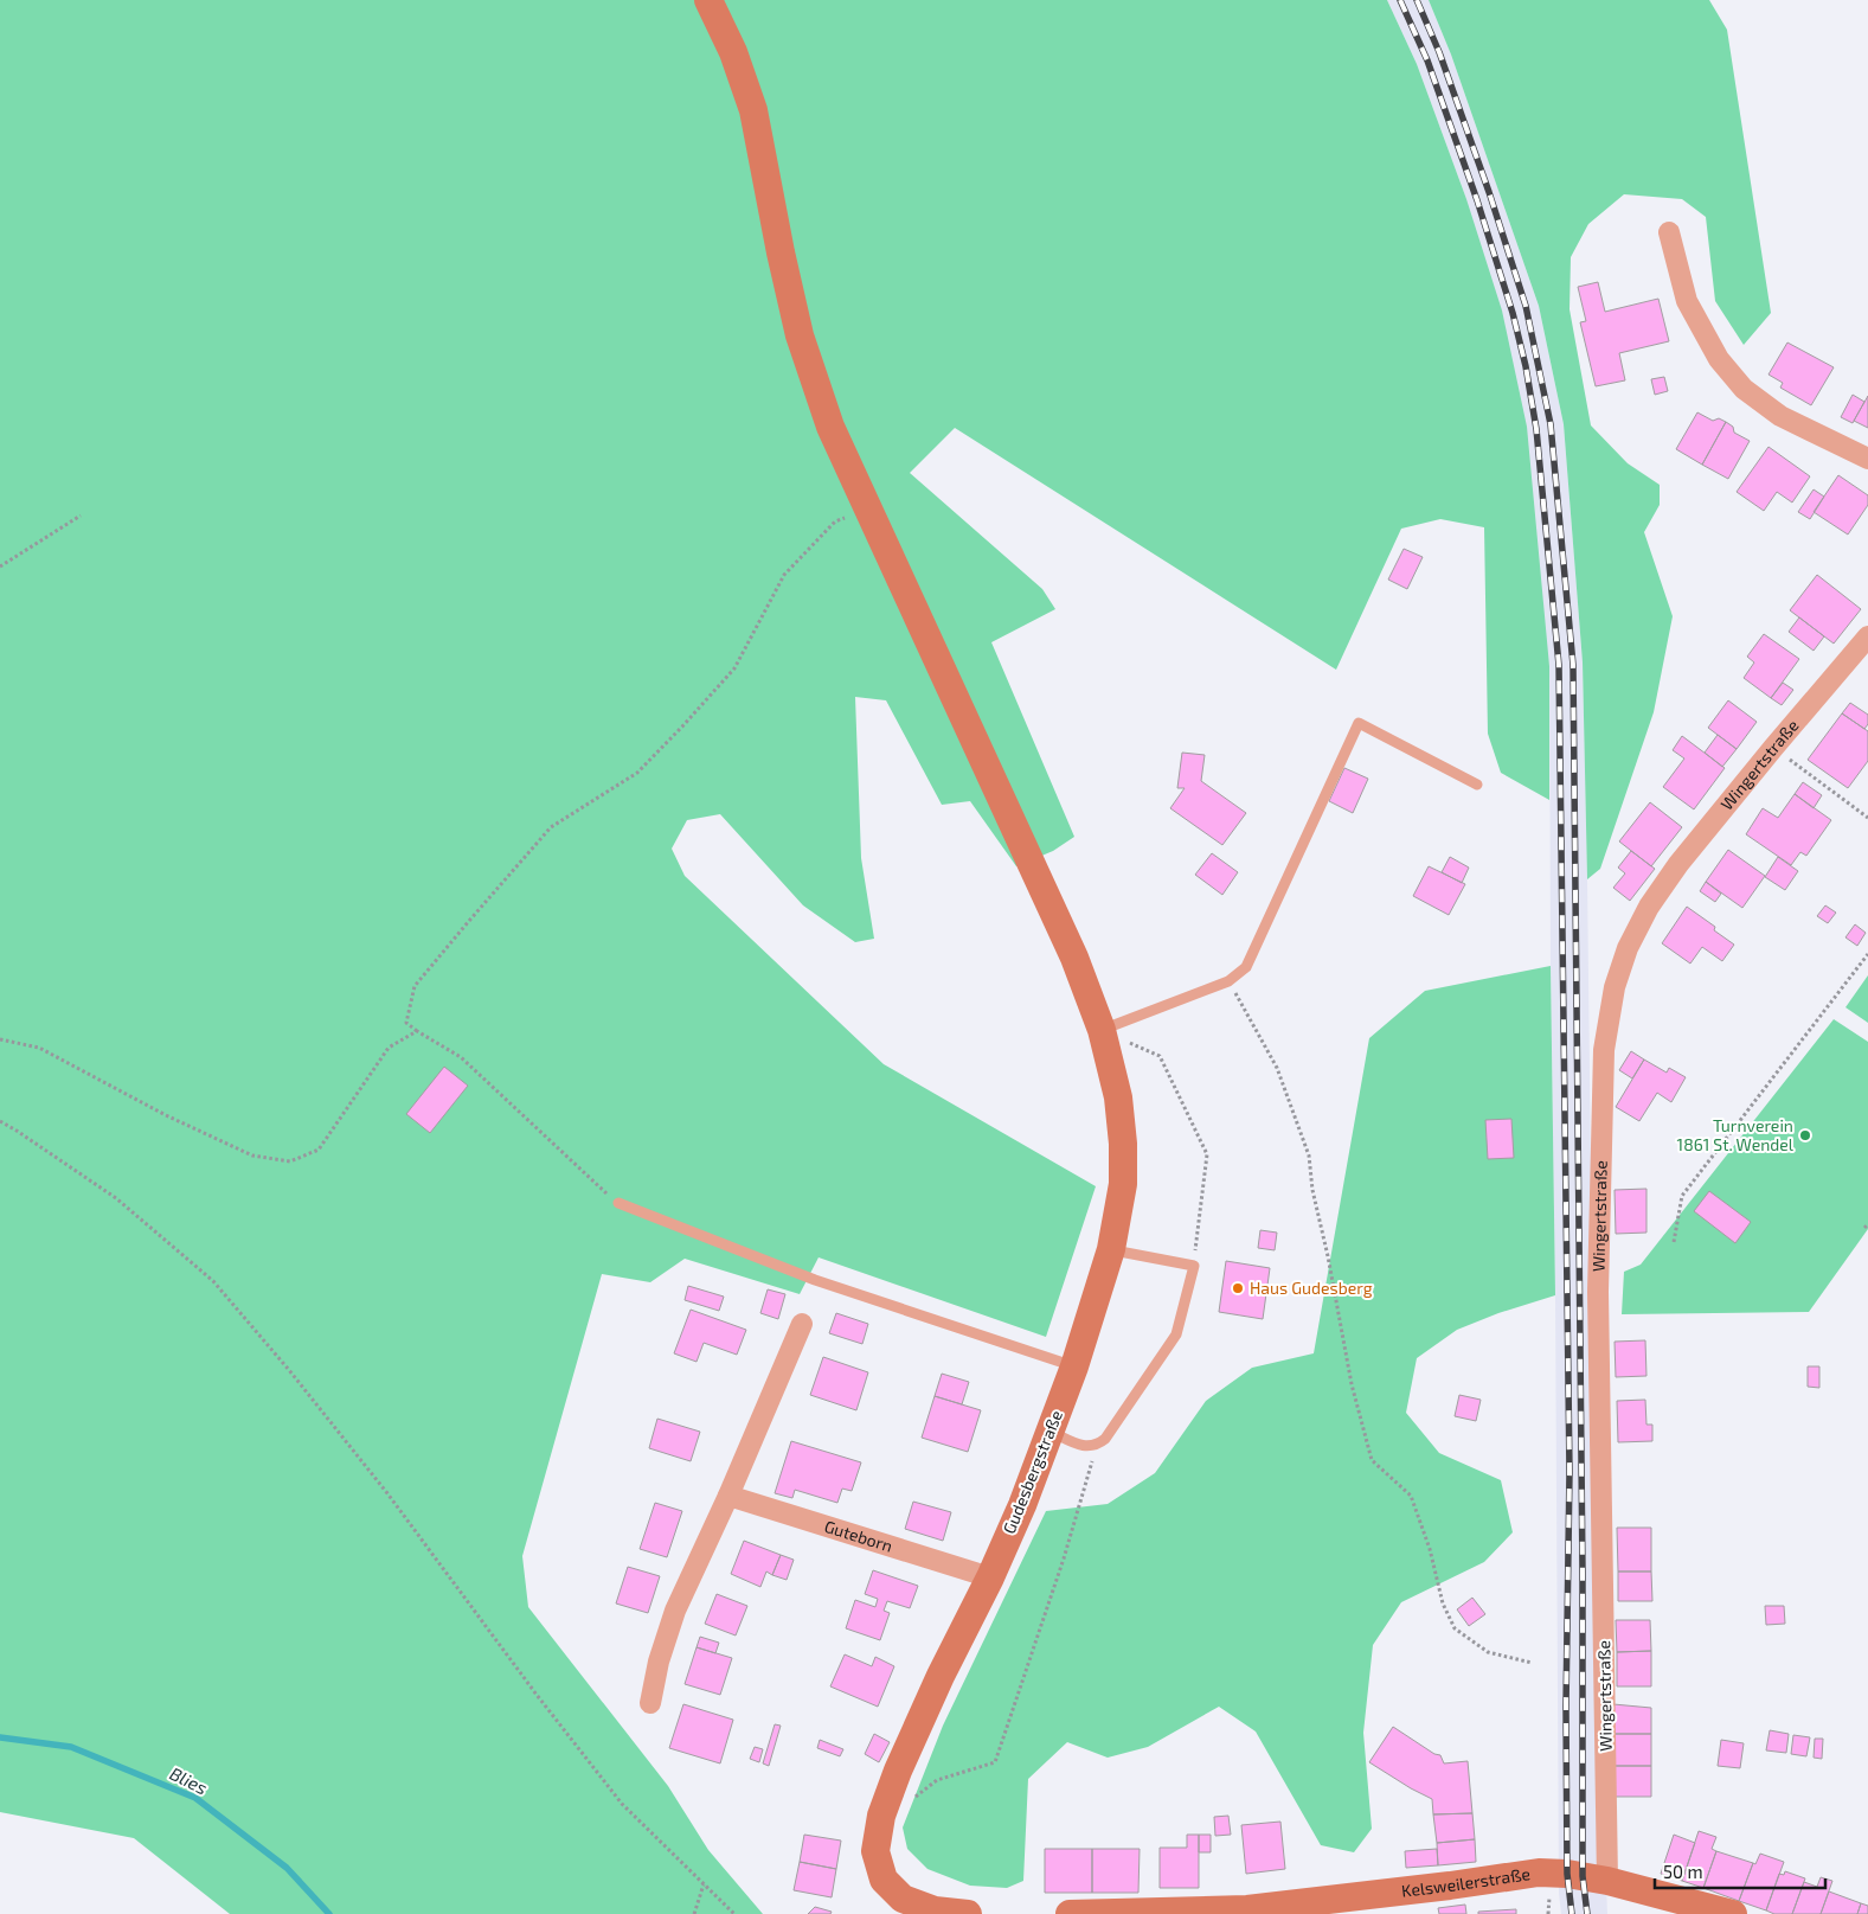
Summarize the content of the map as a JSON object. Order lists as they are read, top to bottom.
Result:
{
  "streets": {
    "main road": ["Gudesbergstraße", "Kelsweilerstraße"],
    "street": ["Wingertstraße", "Guteborn"]
  },
  "crossings": [
    ["Wingertstraße", "Kelsweilerstraße"],
    ["Gudesbergstraße", "Guteborn"]
  ],
  "water": ["Blies"],
  "places": ["Turnverein 1861 St. Wendel", "Haus Gudesberg"],
  "scale_bar": "50 m"
}
